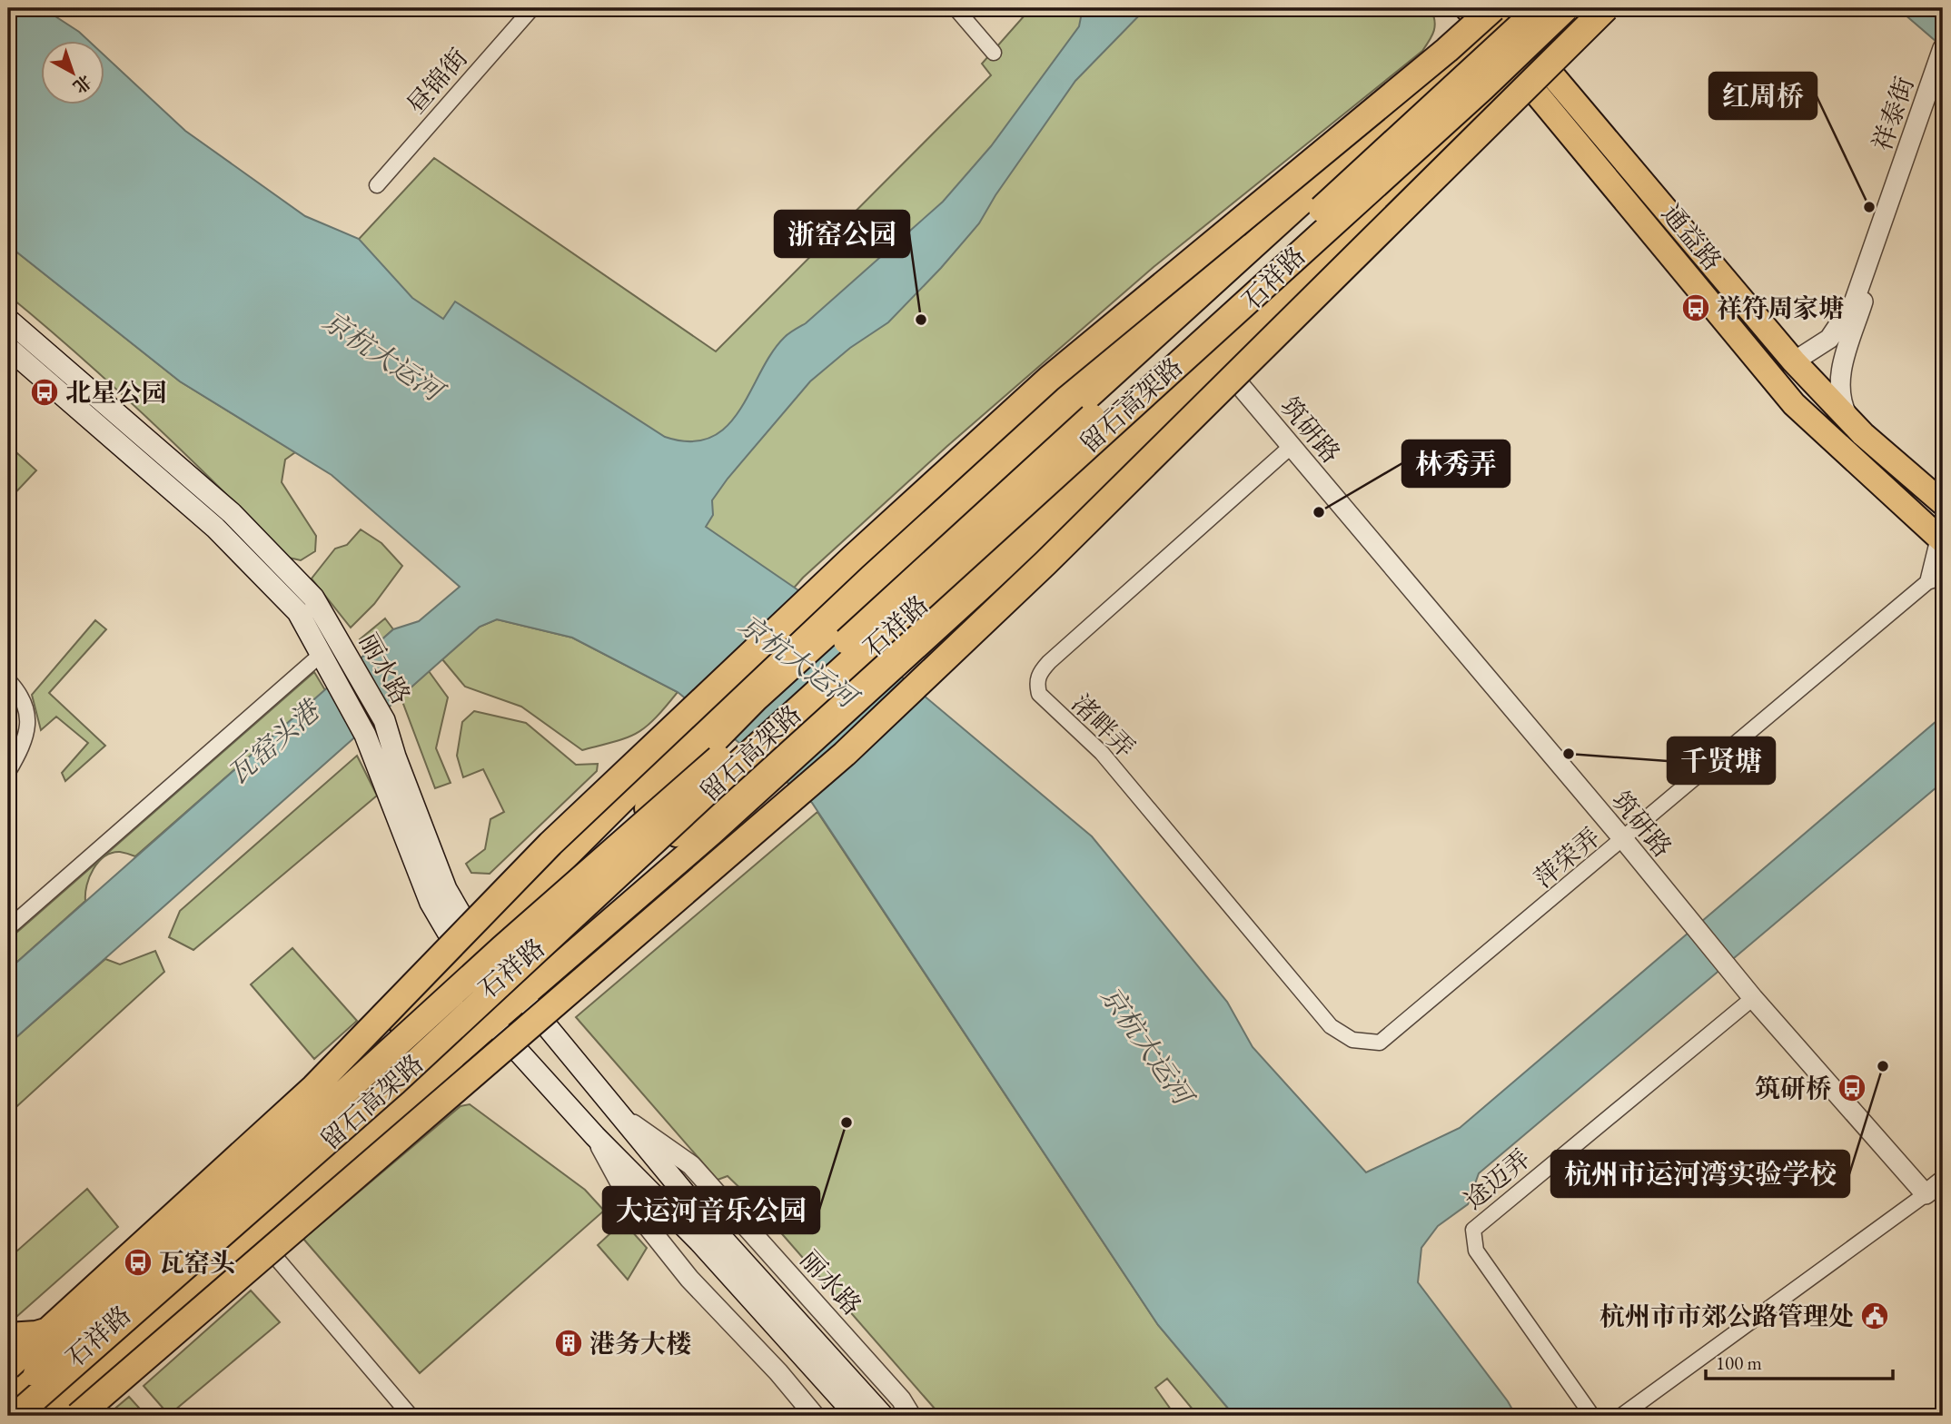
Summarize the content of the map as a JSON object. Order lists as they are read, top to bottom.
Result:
{
  "streets": {
    "highway": ["留石高架路"],
    "main road": ["通益路", "石祥路", "丽水路"],
    "street": [
      "昼锦街",
      "祥泰街",
      "筑研路",
      "渚畔弄",
      "萍荣弄",
      "途迈弄"
    ]
  },
  "crossings": [
    ["祥泰街", "通益路"],
    ["通益路", "石祥路"],
    ["通益路", "留石高架路"],
    ["石祥路", "留石高架路"],
    ["石祥路", "筑研路"],
    ["石祥路", "丽水路"],
    ["筑研路", "渚畔弄"],
    ["筑研路", "萍荣弄"],
    ["筑研路", "途迈弄"],
    ["渚畔弄", "萍荣弄"]
  ],
  "water": ["京杭大运河", "瓦窑头港"],
  "places": {
    "other": [
      "红周桥",
      "浙窑公园",
      "林秀弄",
      "千贤塘",
      "杭州市运河湾实验学校",
      "大运河音乐公园"
    ],
    "bus stop": [
      "祥符周家塘",
      "北星公园",
      "筑研桥",
      "瓦窑头"
    ],
    "public building": ["杭州市市郊公路管理处"],
    "building": ["港务大楼"]
  },
  "scale_bar": "100 m",
  "north": "bottom right"
}
